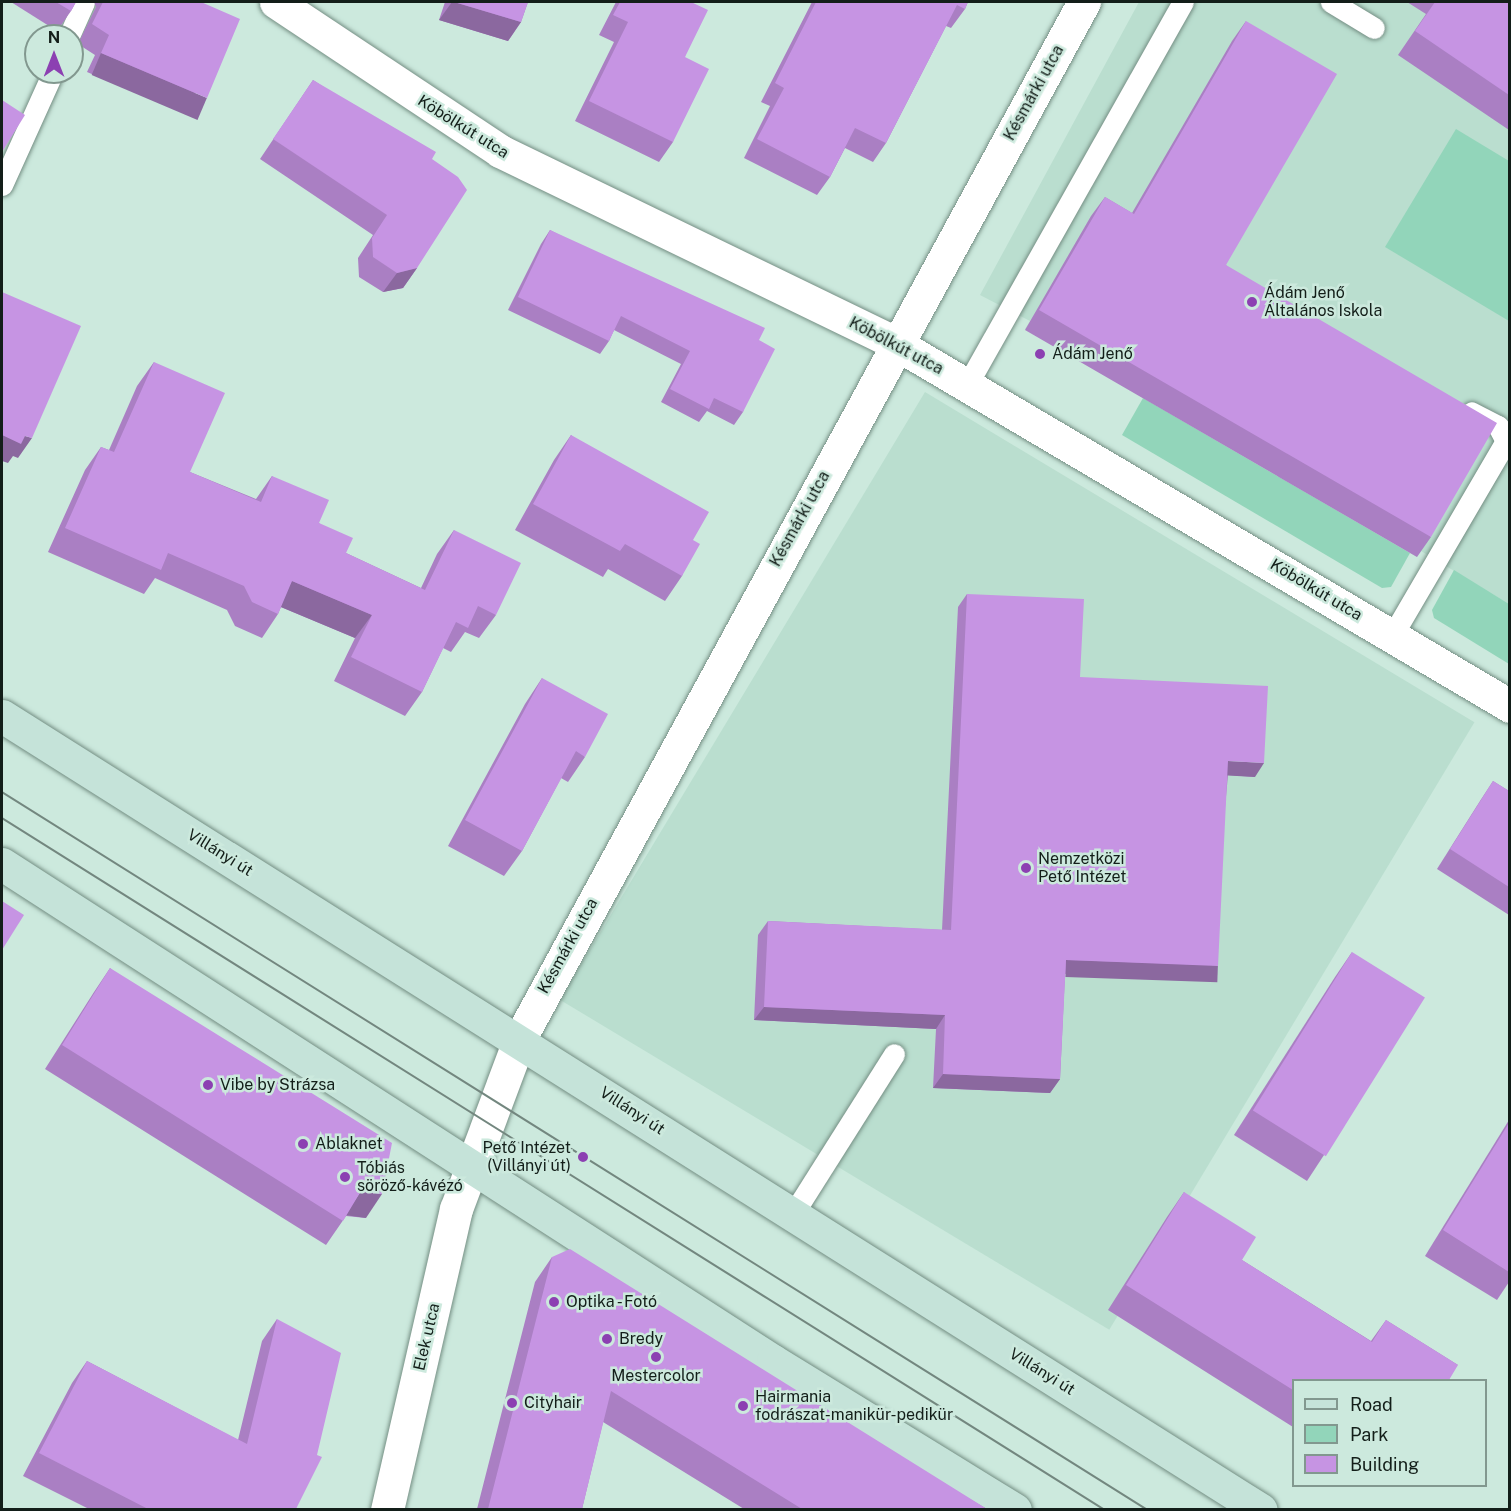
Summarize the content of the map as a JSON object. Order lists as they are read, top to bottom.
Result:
{
  "streets": {
    "street": [
      "Késmárki utca",
      "Köbölkút utca",
      "Villányi út",
      "Elek utca"
    ]
  },
  "crossings": [
    ["Késmárki utca", "Köbölkút utca"],
    ["Késmárki utca", "Villányi út"],
    ["Késmárki utca", "Elek utca"]
  ],
  "places": [
    "Ádám Jenő Általános Iskola",
    "Ádám Jenő",
    "Nemzetközi Pető Intézet",
    "Vibe by Strázsa",
    "Ablaknet",
    "Pető Intézet (Villányi út)",
    "Tóbiás söröző-kávézó",
    "Optika - Fotó",
    "Bredy",
    "Mestercolor",
    "Cityhair",
    "Hairmania fodrászat-manikür-pedikür"
  ],
  "legend": ["Road", "Park", "Building"],
  "north": "top"
}
